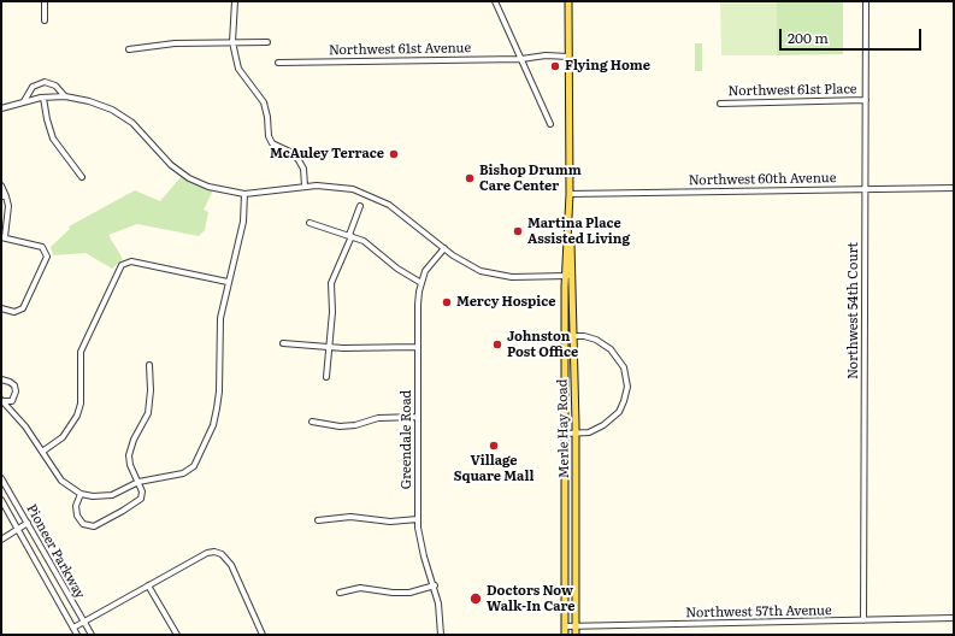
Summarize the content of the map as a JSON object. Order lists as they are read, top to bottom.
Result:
{
  "streets": {
    "main road": ["Merle Hay Road"],
    "street": [
      "Northwest 61st Avenue",
      "Northwest 61st Place",
      "Northwest 60th Avenue",
      "Northwest 54th Court",
      "Greendale Road",
      "Pioneer Parkway",
      "Northwest 57th Avenue"
    ]
  },
  "crossings": [
    ["Northwest 61st Avenue", "Merle Hay Road"],
    ["Northwest 61st Place", "Northwest 54th Court"],
    ["Northwest 60th Avenue", "Northwest 54th Court"],
    ["Northwest 60th Avenue", "Merle Hay Road"],
    ["Northwest 54th Court", "Northwest 57th Avenue"],
    ["Merle Hay Road", "Northwest 57th Avenue"]
  ],
  "places": [
    "Flying Home",
    "McAuley Terrace",
    "Bishop Drumm Care Center",
    "Martina Place Assisted Living",
    "Mercy Hospice",
    "Johnston Post Office",
    "Village Square Mall",
    "Doctors Now Walk-In Care"
  ],
  "scale_bar": "200 m"
}
